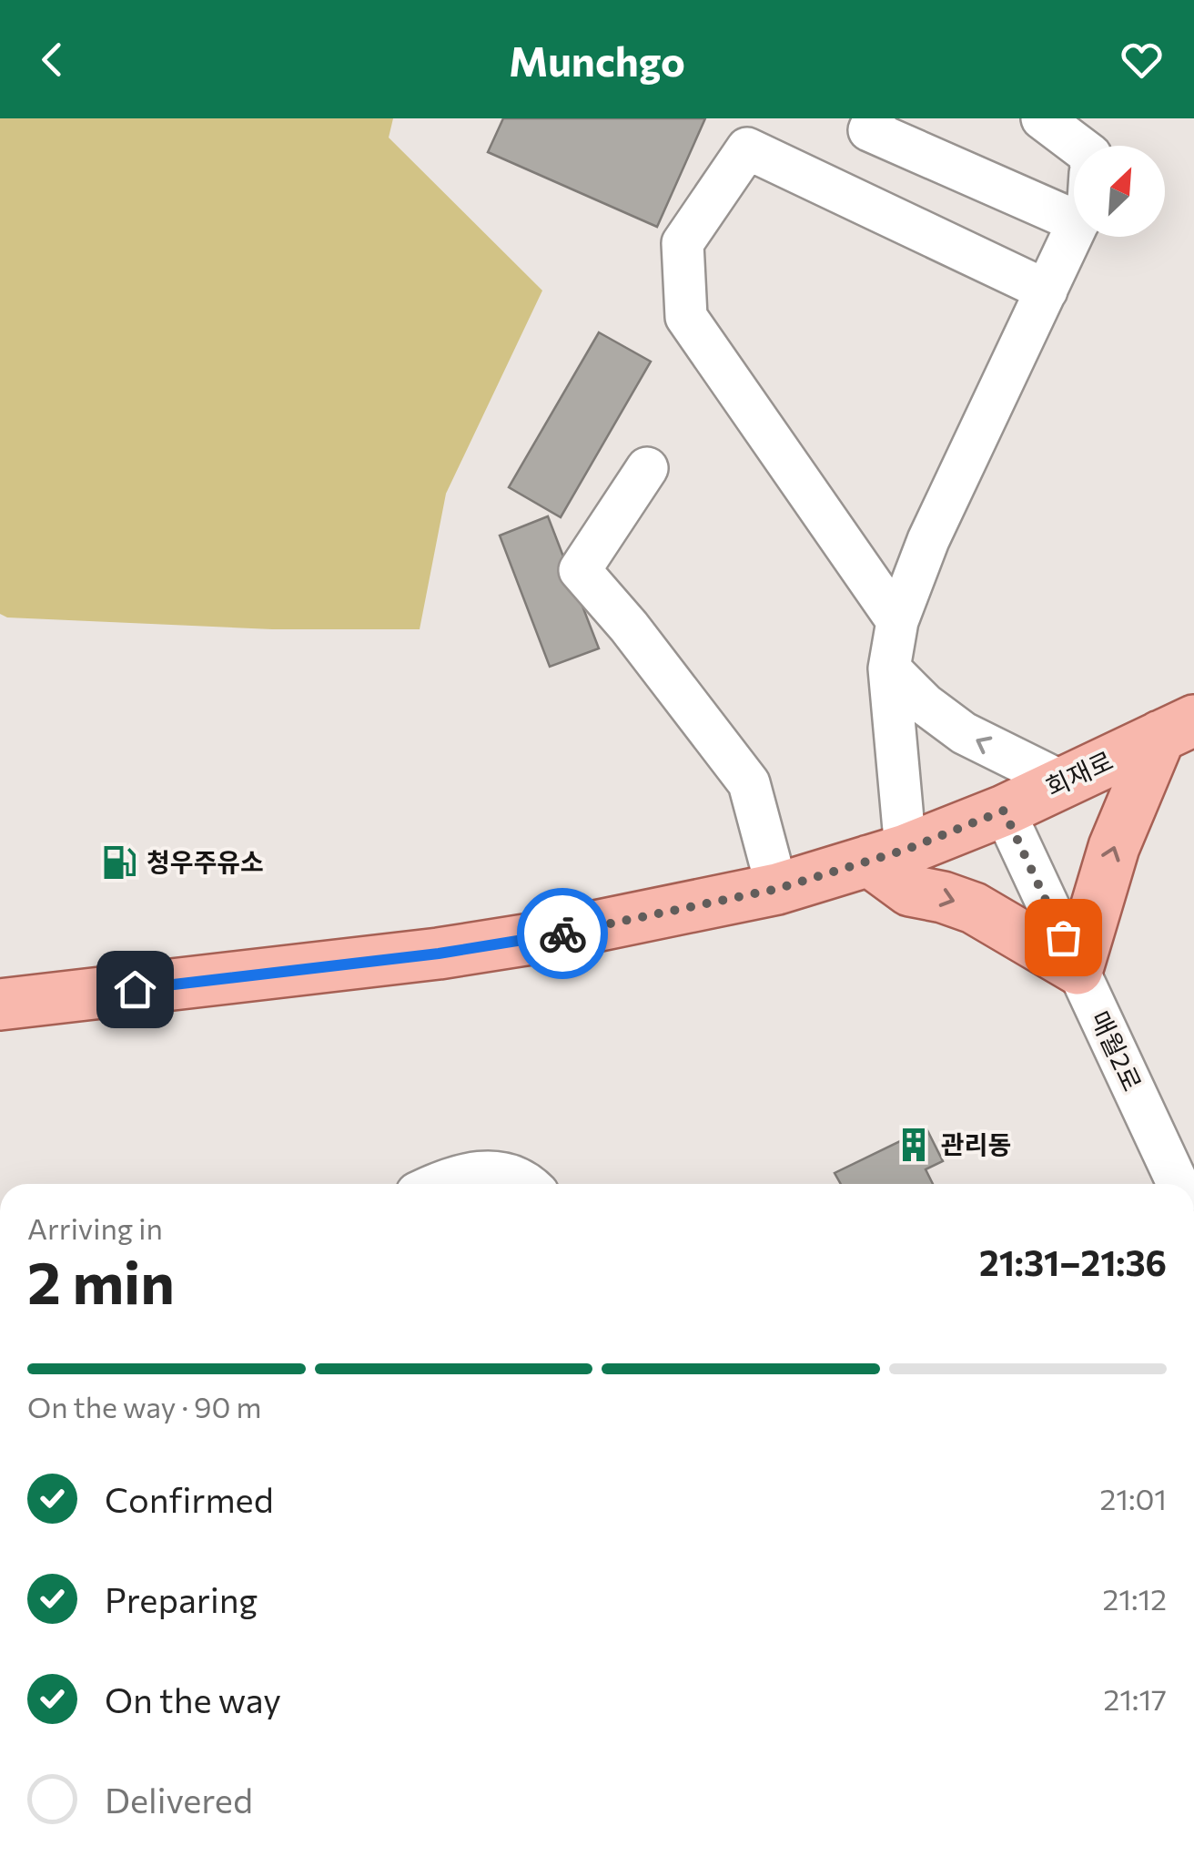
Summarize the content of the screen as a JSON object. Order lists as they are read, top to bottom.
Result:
{
  "streets": {
    "main road": ["회재로"],
    "street": ["매월2로"]
  },
  "crossings": [
    ["회재로", "매월2로"]
  ],
  "places": {
    "fuel station": ["청우주유소"],
    "building": ["관리동"]
  },
  "north": "top right",
  "page": {
    "header": "Munchgo",
    "heading": ["2 min", "Arriving in", "21:31–21:36"],
    "bar": "On the way · 90 m",
    "list": [
      ["Confirmed", "21:01"],
      ["Preparing", "21:12"],
      ["On the way", "21:17"],
      "Delivered"
    ]
  }
}
